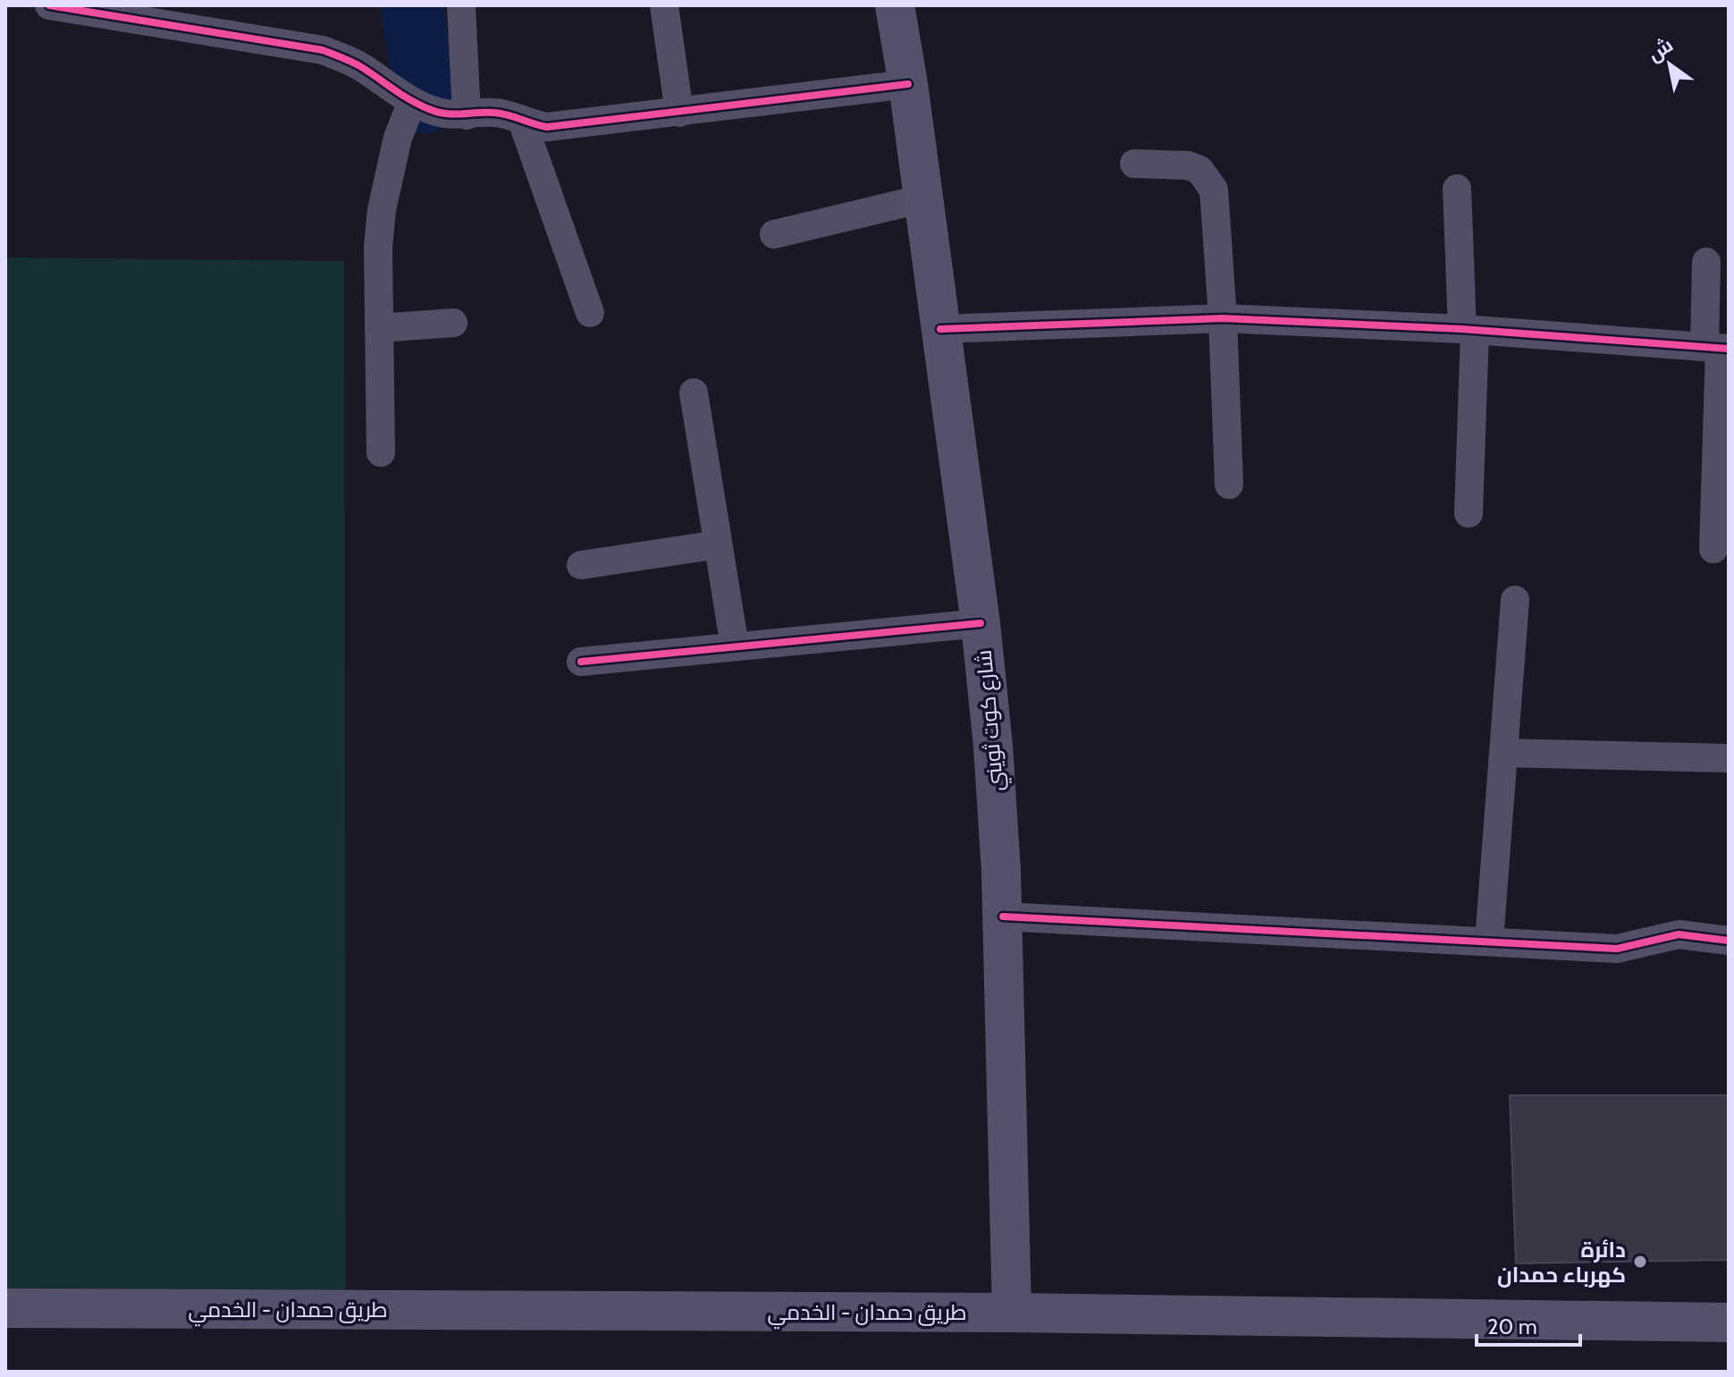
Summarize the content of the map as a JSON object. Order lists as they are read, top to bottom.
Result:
{
  "streets": {
    "main road": ["شارع كوت ثويني", "طريق حمدان - الخدمي"]
  },
  "crossings": [
    ["شارع كوت ثويني", "طريق حمدان - الخدمي"]
  ],
  "places": ["دائرة كهرباء حمدان"],
  "scale_bar": "20 m",
  "north": "top left"
}
